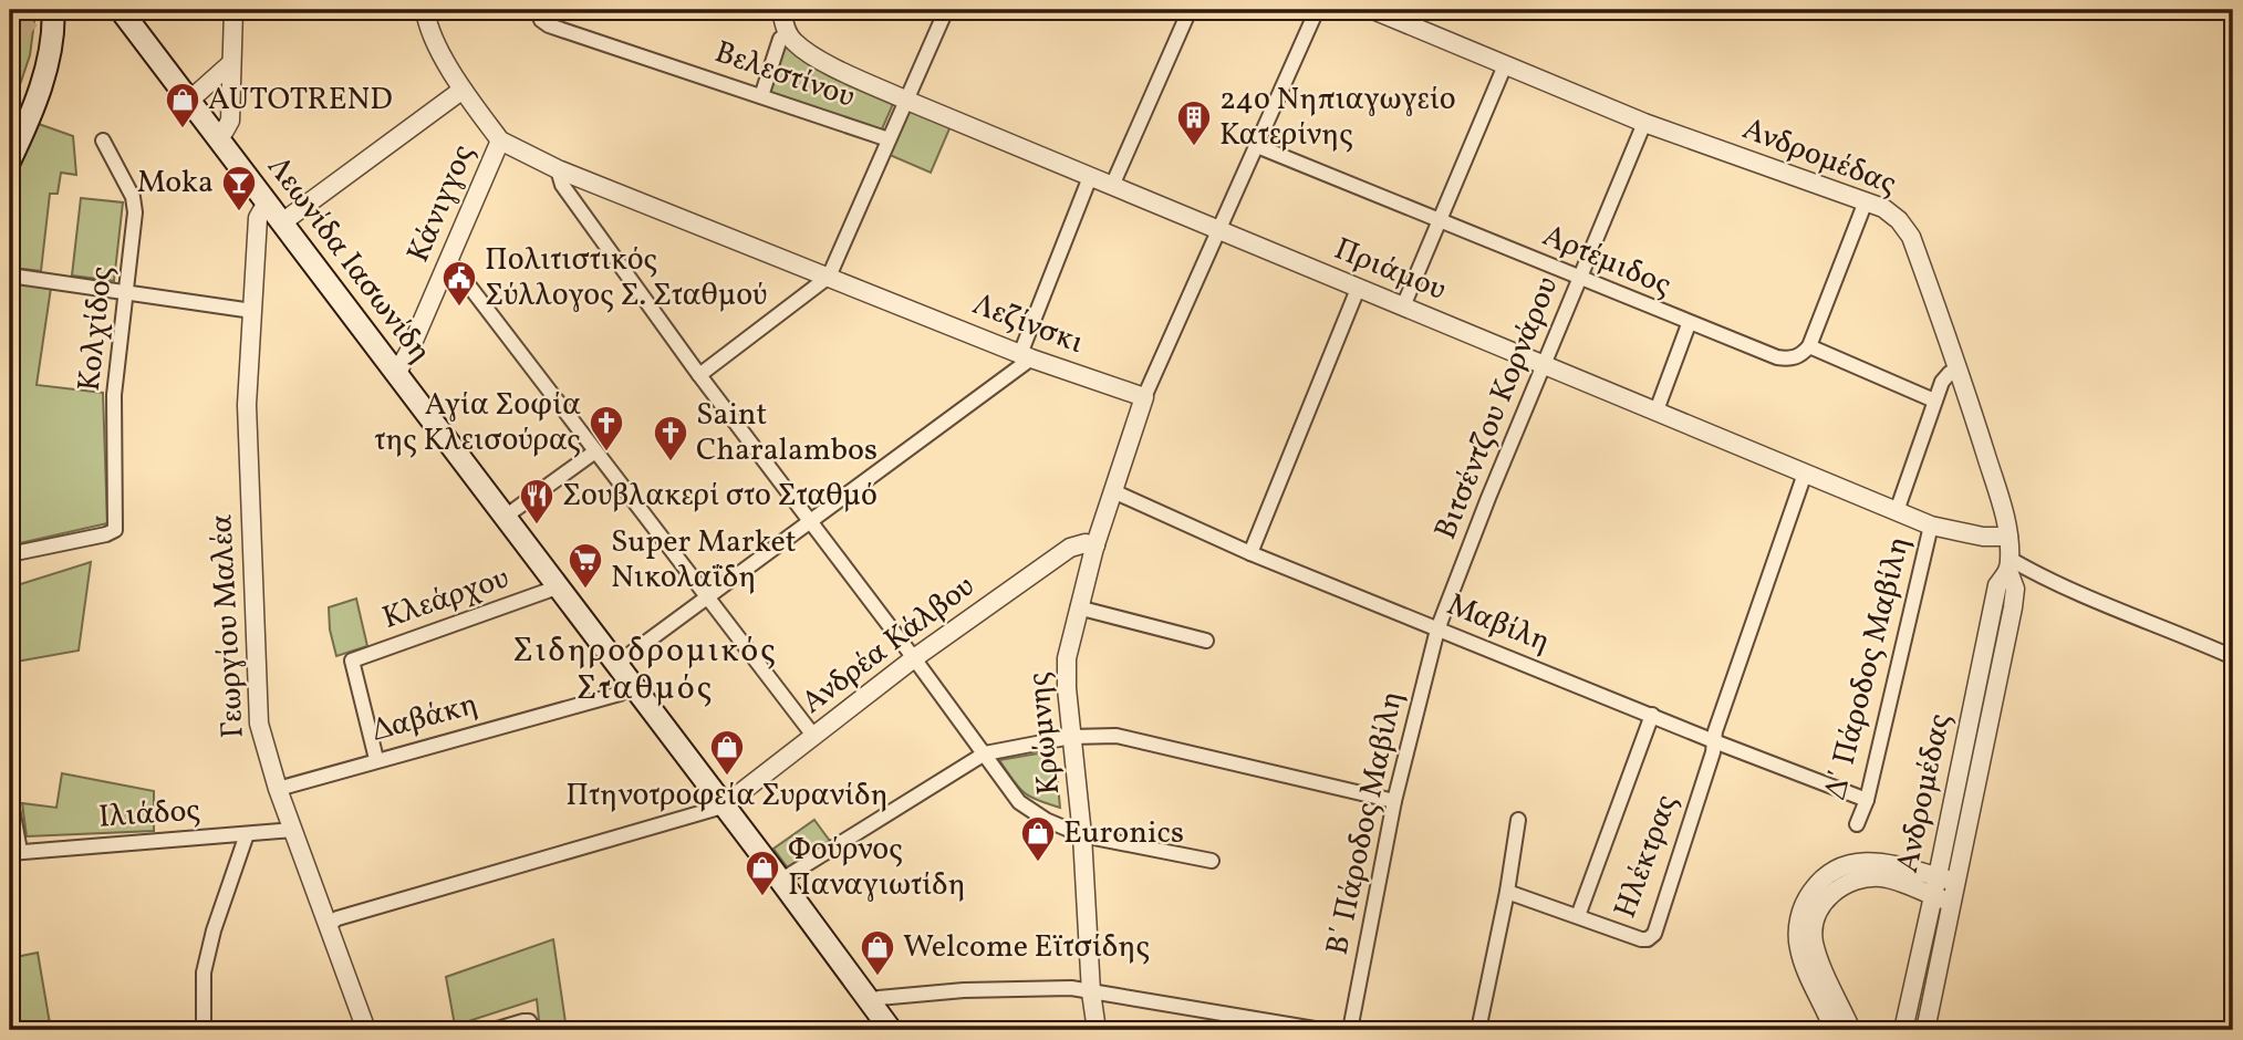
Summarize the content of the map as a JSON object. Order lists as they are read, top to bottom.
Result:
{
  "streets": {
    "main road": ["Λεωνίδα Ιασωνίδη"],
    "street": [
      "Βελεστίνου",
      "Ανδρομέδας",
      "Κάνιγγος",
      "Αρτέμιδος",
      "Πριάμου",
      "Λεζίνσκι",
      "Κολχίδος",
      "Βιτσέντζου Κορνάρου",
      "Κλεάρχου",
      "Μαβίλη",
      "Γεωργίου Μαλέα",
      "Ανδρέα Κάλβου",
      "Δ΄ Πάροδος Μαβίλη",
      "Δαβάκη",
      "Κρώμνης",
      "Ιλιάδος",
      "Β΄ Πάροδος Μαβίλη",
      "Ηλέκτρας"
    ]
  },
  "crossings": [
    ["Ανδρομέδας", "Πριάμου"],
    ["Ανδρομέδας", "Βιτσέντζου Κορνάρου"],
    ["Κάνιγγος", "Λεωνίδα Ιασωνίδη"],
    ["Κάνιγγος", "Λεζίνσκι"],
    ["Λεωνίδα Ιασωνίδη", "Κλεάρχου"],
    ["Λεωνίδα Ιασωνίδη", "Γεωργίου Μαλέα"],
    ["Λεωνίδα Ιασωνίδη", "Ανδρέα Κάλβου"],
    ["Λεωνίδα Ιασωνίδη", "Δαβάκη"],
    ["Αρτέμιδος", "Βιτσέντζου Κορνάρου"],
    ["Πριάμου", "Βιτσέντζου Κορνάρου"],
    ["Πριάμου", "Δ΄ Πάροδος Μαβίλη"],
    ["Λεζίνσκι", "Κρώμνης"],
    ["Βιτσέντζου Κορνάρου", "Μαβίλη"],
    ["Βιτσέντζου Κορνάρου", "Β΄ Πάροδος Μαβίλη"],
    ["Κλεάρχου", "Δαβάκη"],
    ["Μαβίλη", "Δ΄ Πάροδος Μαβίλη"],
    ["Μαβίλη", "Κρώμνης"],
    ["Μαβίλη", "Β΄ Πάροδος Μαβίλη"],
    ["Μαβίλη", "Ηλέκτρας"],
    ["Γεωργίου Μαλέα", "Δαβάκη"],
    ["Γεωργίου Μαλέα", "Ιλιάδος"],
    ["Ανδρέα Κάλβου", "Κρώμνης"]
  ],
  "districts": ["Σιδηροδρομικός Σταθμός"],
  "places": {
    "shop": [
      "AUTOTREND",
      "Πτηνοτροφεία Συρανίδη",
      "Euronics",
      "Φούρνος Παναγιωτίδη",
      "Welcome Eϊτσίδης"
    ],
    "building": ["24ο Νηπιαγωγείο Κατερίνης"],
    "bar": ["Moka"],
    "public building": ["Πολιτιστικός Σύλλογος Σ. Σταθμού"],
    "church": ["Αγία Σοφία της Κλεισούρας", "Saint Charalambos"],
    "restaurant": ["Σουβλακερί στο Σταθμό"],
    "supermarket": ["Super Market Νικολαΐδη"]
  }
}
